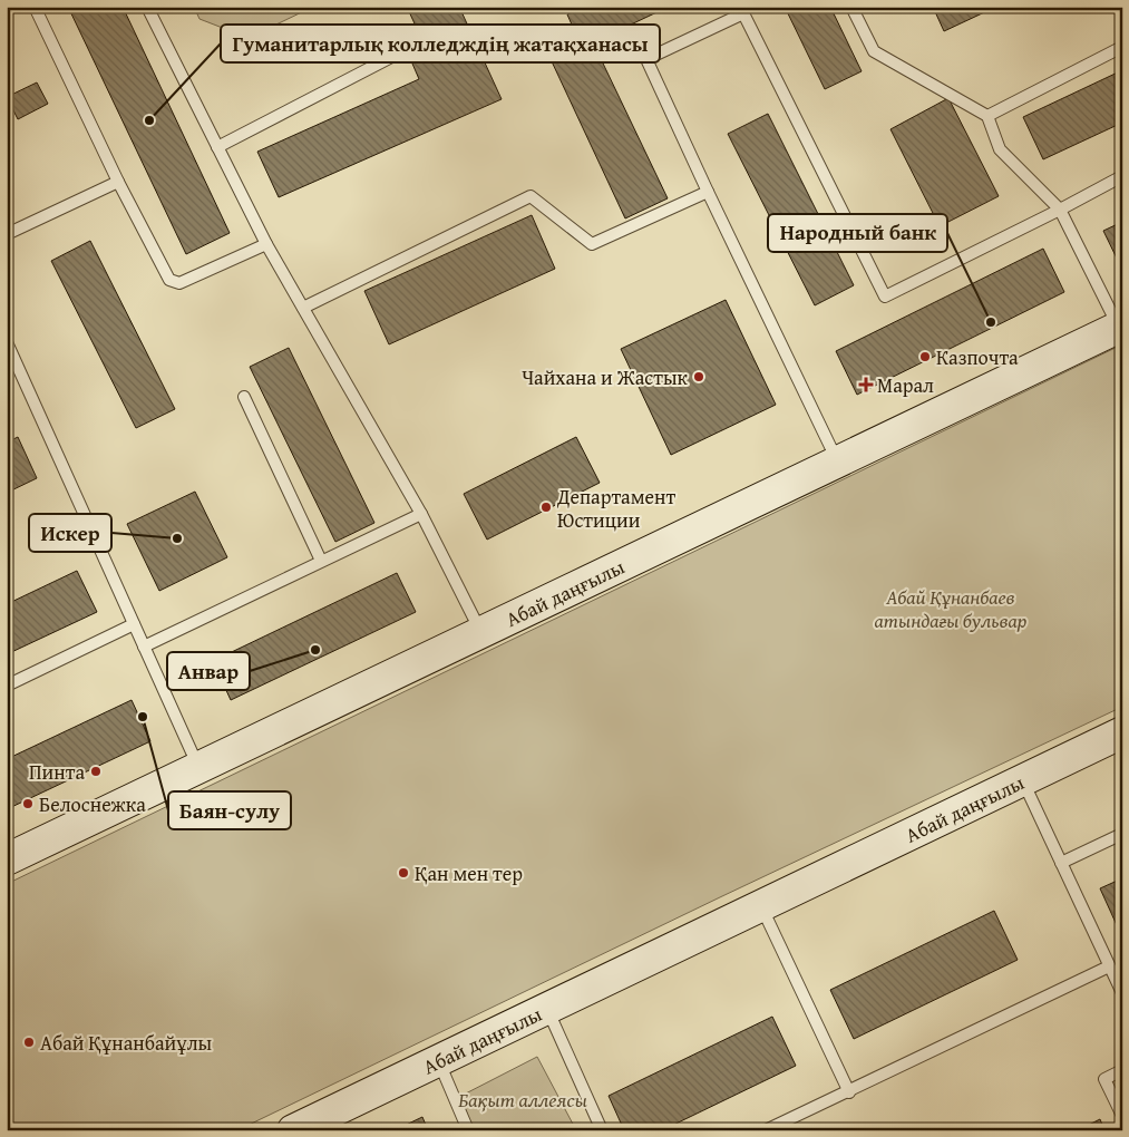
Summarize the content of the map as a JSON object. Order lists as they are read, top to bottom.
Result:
{
  "streets": {
    "main road": ["Абай даңғылы"]
  },
  "parks": ["Абай Құнанбаев атындағы бульвар", "Бақыт аллеясы"],
  "places": {
    "other": [
      "Гуманитарлық колледждің жатақханасы",
      "Народный банк",
      "Казпочта",
      "Чайхана и Жастык",
      "Департамент Юстиции",
      "Искер",
      "Анвар",
      "Баян-сулу",
      "Пинта",
      "Белоснежка",
      "Қан мен тер",
      "Абай Құнанбайұлы"
    ],
    "health": ["Марал"]
  }
}
